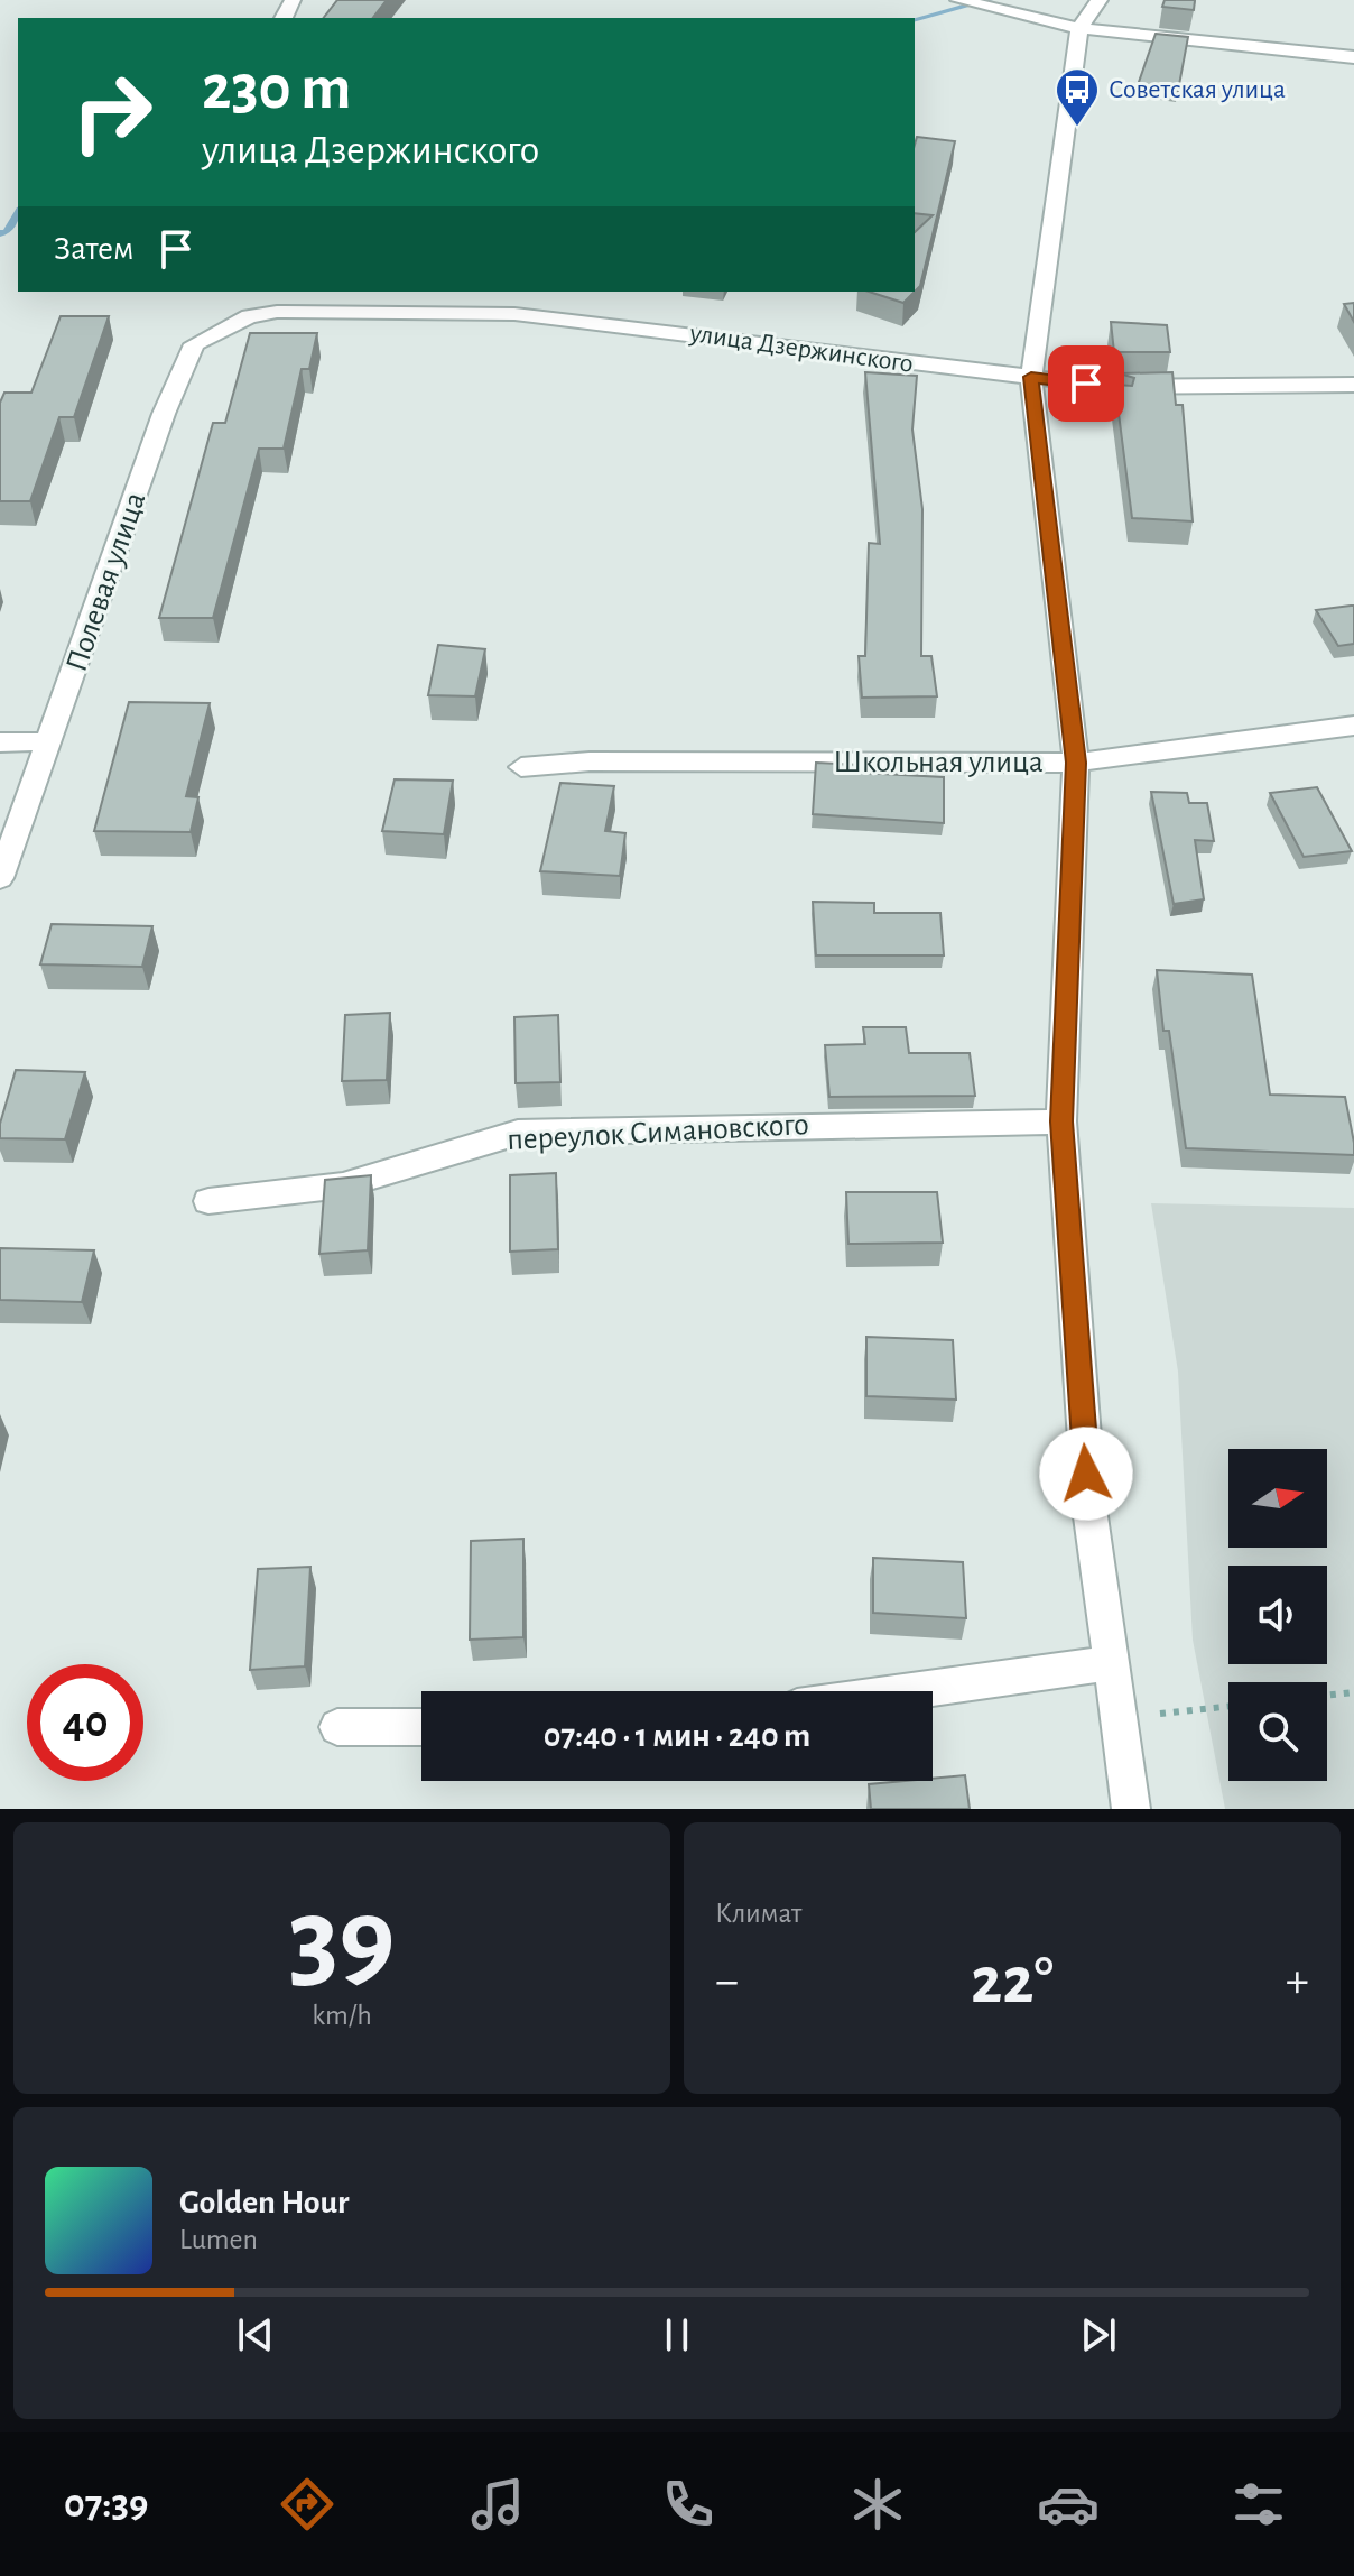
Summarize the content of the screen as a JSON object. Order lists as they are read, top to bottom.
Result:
{
  "streets": {
    "street": [
      "улица Дзержинского",
      "Полевая улица",
      "Школьная улица",
      "переулок Симановского"
    ]
  },
  "crossings": [
    ["улица Дзержинского", "Полевая улица"]
  ],
  "places": {
    "bus stop": ["Советская улица"]
  },
  "north": "right",
  "page": {
    "turn": ["230 m", "улица Дзержинского"],
    "then": "Затем",
    "limit": "40",
    "trip": "07:40 · 1 мин · 240 m",
    "tile": [
      ["39", "km/h"],
      "Климат"
    ],
    "heat": ["−", "22°", "+"],
    "song": ["Golden Hour", "Lumen"],
    "tabs": "07:39"
  }
}
